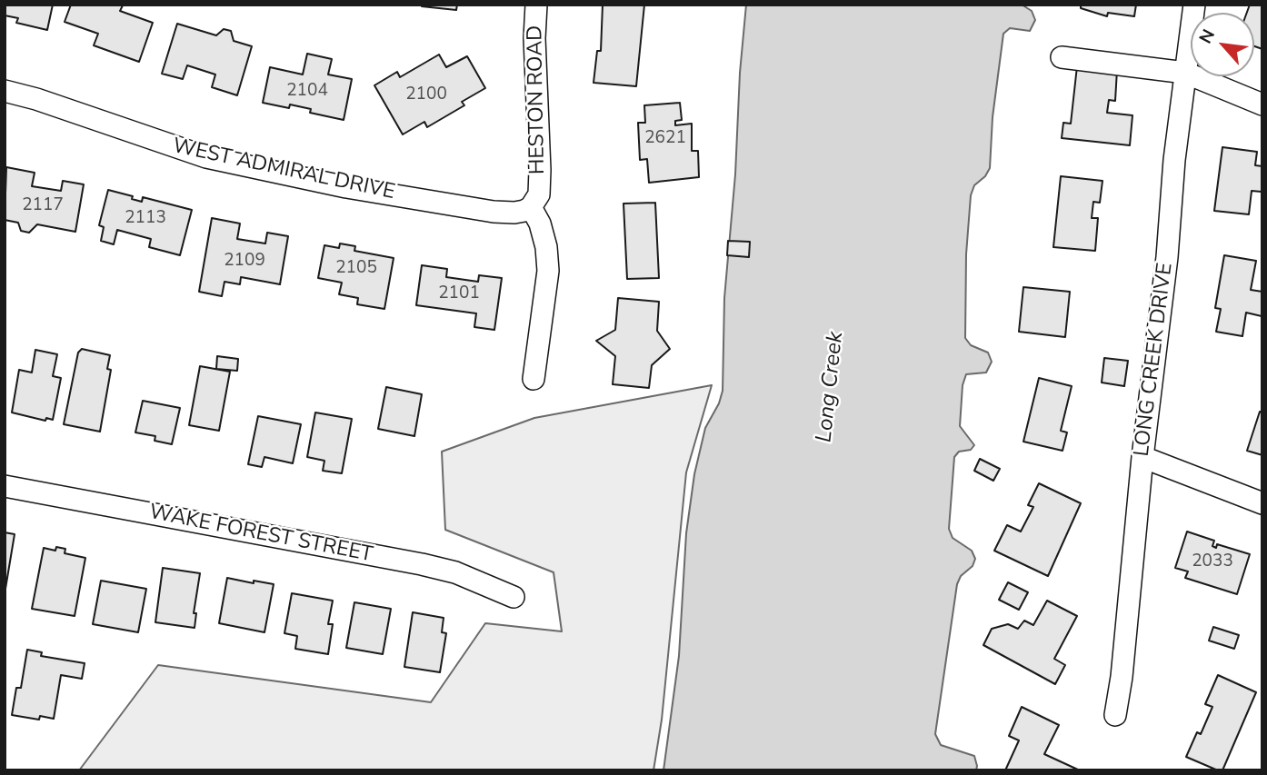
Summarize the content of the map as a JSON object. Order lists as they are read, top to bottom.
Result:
{
  "streets": {
    "street": [
      "HESTON ROAD",
      "WEST ADMIRAL DRIVE",
      "LONG CREEK DRIVE",
      "WAKE FOREST STREET"
    ]
  },
  "crossings": [
    ["HESTON ROAD", "WEST ADMIRAL DRIVE"]
  ],
  "water": ["Long Creek"],
  "house_numbers": [
    "2104",
    "2100",
    "2621",
    "2117",
    "2113",
    "2109",
    "2105",
    "2101",
    "2033"
  ],
  "north": "top left"
}
